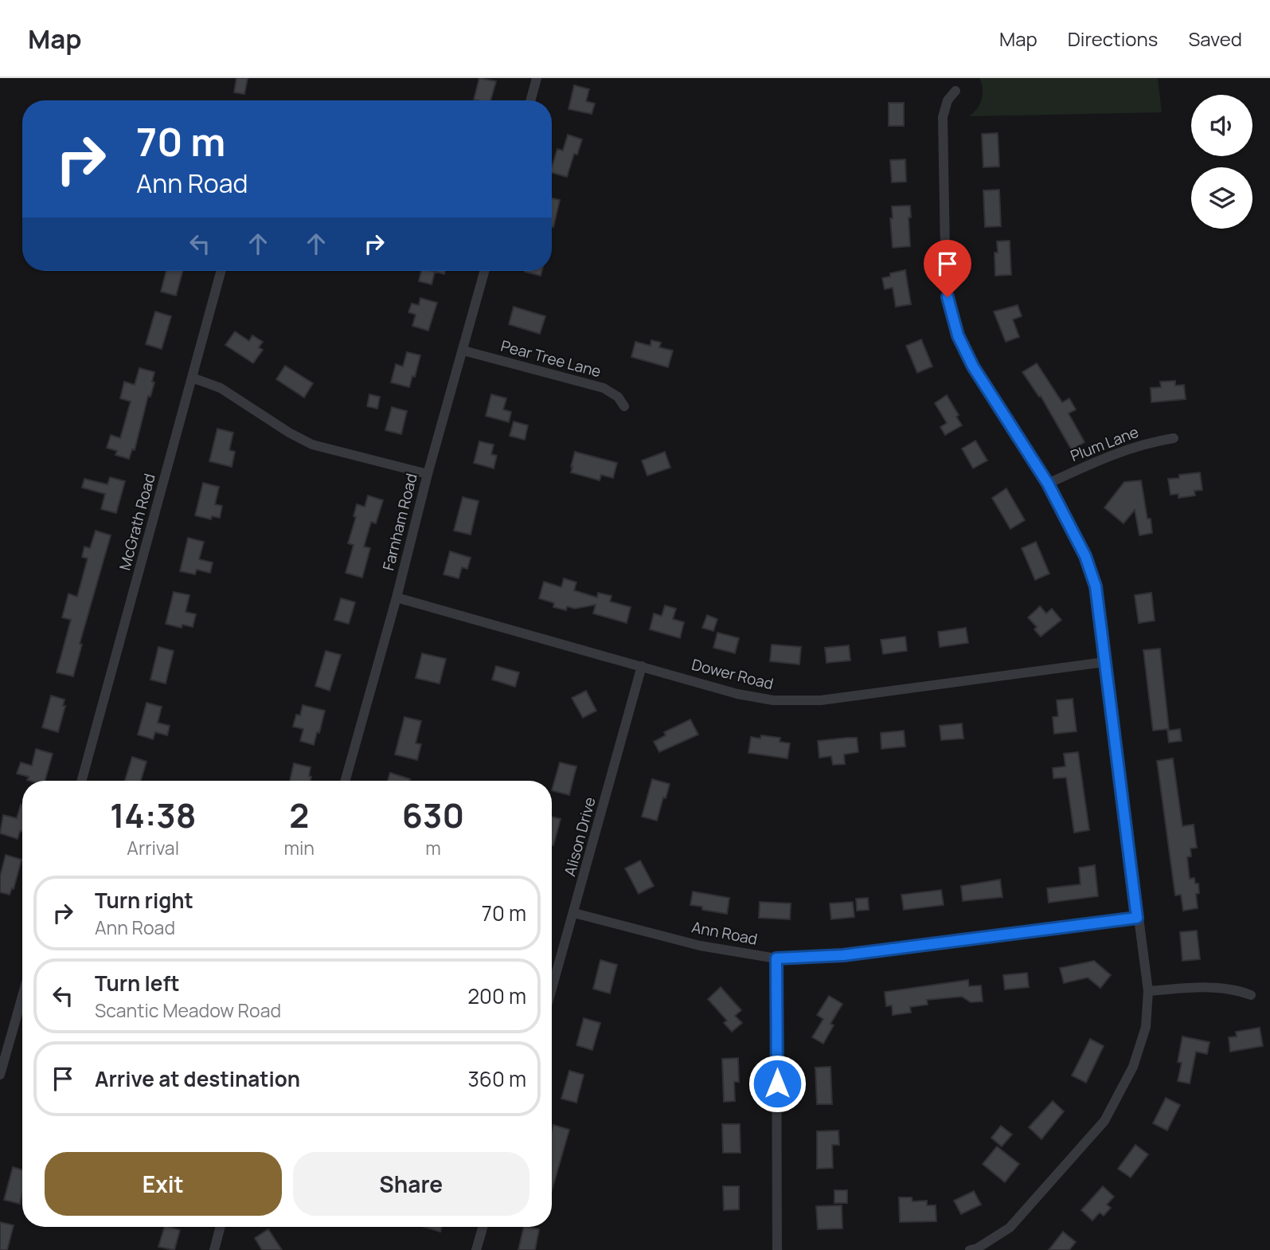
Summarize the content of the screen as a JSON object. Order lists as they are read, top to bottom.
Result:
{
  "streets": {
    "street": [
      "Pear Tree Lane",
      "Plum Lane",
      "McGrath Road",
      "Farnham Road",
      "Dower Road",
      "Alison Drive",
      "Ann Road"
    ]
  },
  "crossings": [
    ["Pear Tree Lane", "Farnham Road"],
    ["Farnham Road", "Dower Road"],
    ["Dower Road", "Alison Drive"],
    ["Alison Drive", "Ann Road"]
  ],
  "page": {
    "header": "Map",
    "nav": ["Map", "Directions", "Saved"],
    "turn": ["70 m", "Ann Road"],
    "eta": [
      "14:38",
      "Arrival",
      "2",
      "min",
      "630",
      "m"
    ],
    "list": [
      {
        "name": "Turn right",
        "note": "Ann Road",
        "value": "70 m"
      },
      {
        "name": "Turn left",
        "note": "Scantic Meadow Road",
        "value": "200 m"
      },
      {
        "name": "Arrive at destination",
        "value": "360 m"
      }
    ],
    "buttons": ["Exit", "Share"]
  }
}
